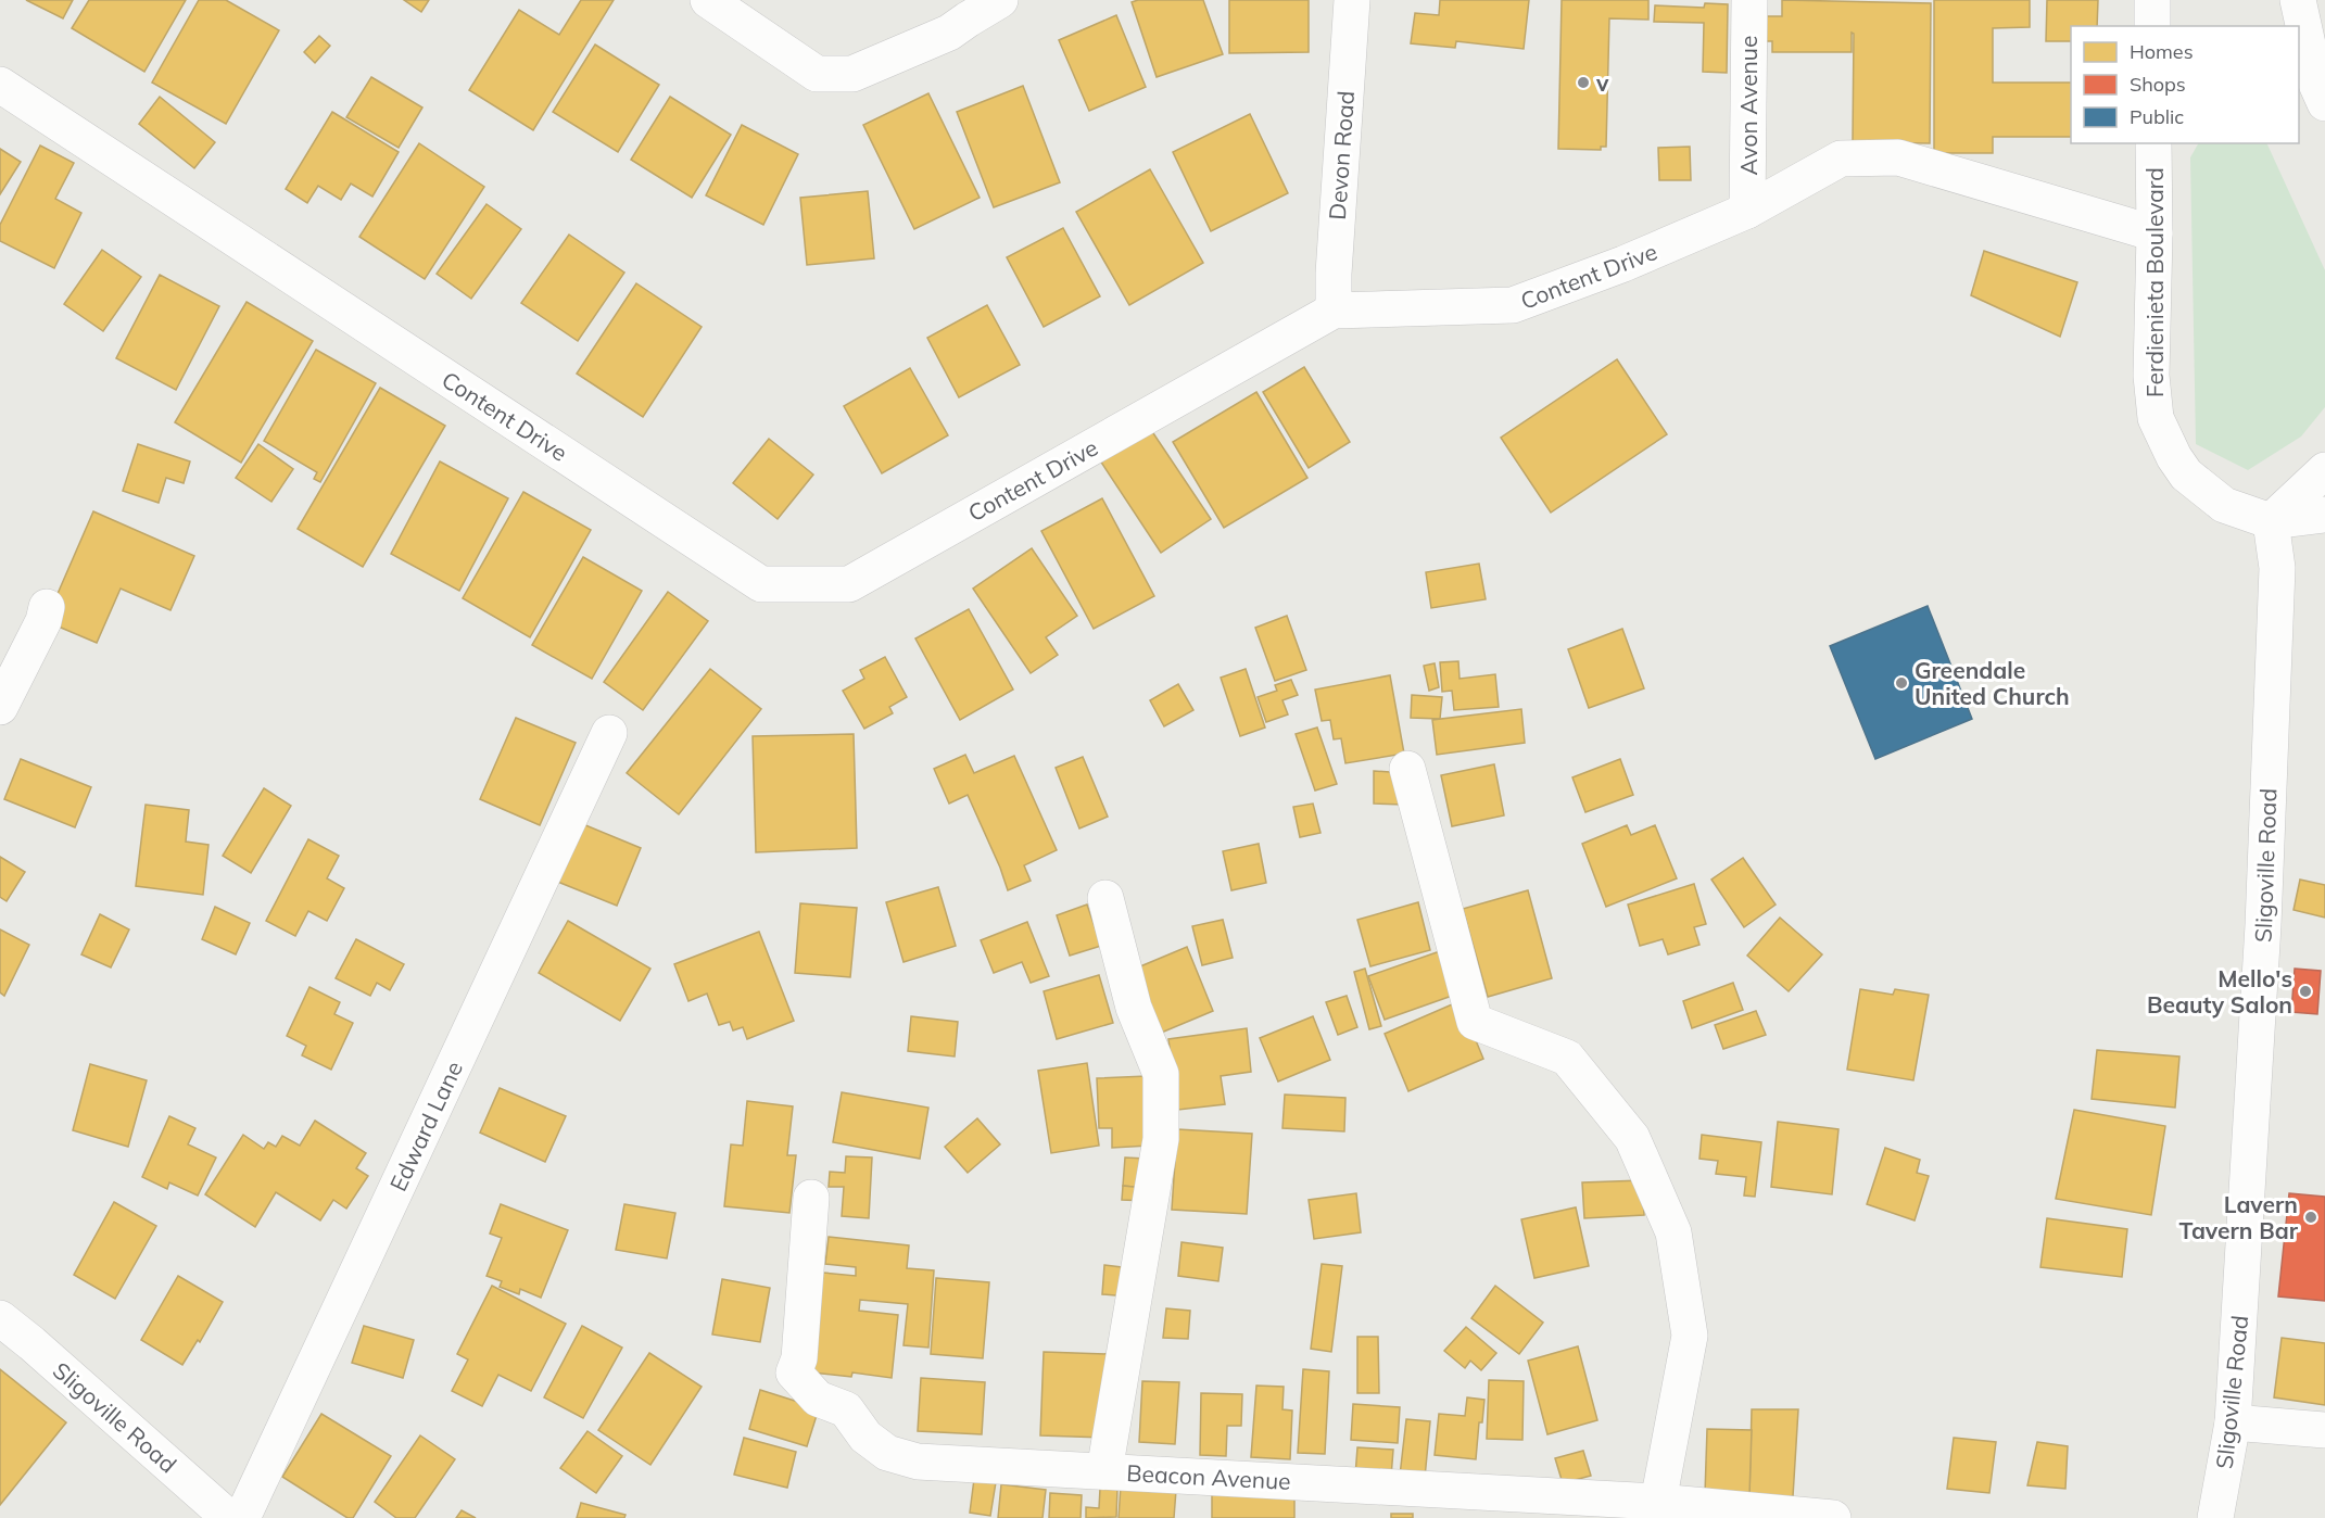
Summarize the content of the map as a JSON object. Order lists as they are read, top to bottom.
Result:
{
  "streets": {
    "street": [
      "Avon Avenue",
      "Devon Road",
      "Content Drive",
      "Ferdienieta Boulevard",
      "Sligoville Road",
      "Edward Lane",
      "Beacon Avenue"
    ]
  },
  "crossings": [
    ["Avon Avenue", "Content Drive"],
    ["Devon Road", "Content Drive"],
    ["Content Drive", "Ferdienieta Boulevard"],
    ["Ferdienieta Boulevard", "Sligoville Road"]
  ],
  "places": [
    "v",
    "Greendale United Church",
    "Mello's Beauty Salon",
    "Lavern Tavern Bar"
  ],
  "legend": ["Homes", "Shops", "Public"]
}
